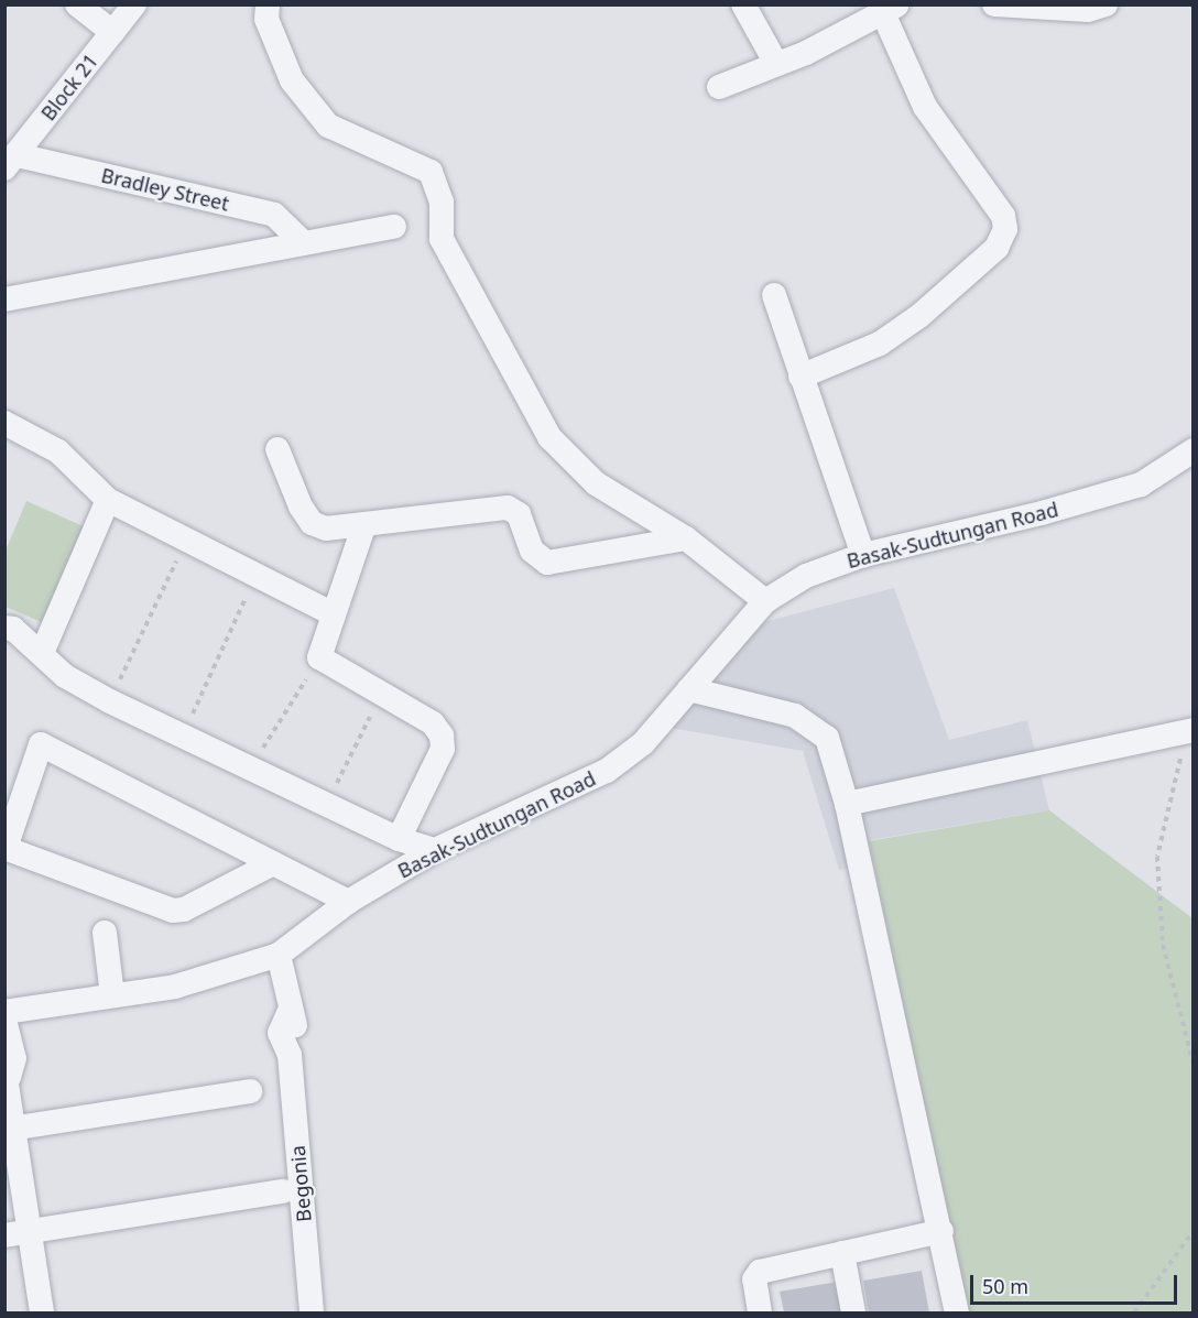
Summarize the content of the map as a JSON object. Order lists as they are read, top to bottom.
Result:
{
  "streets": {
    "street": [
      "Block 21",
      "Bradley Street",
      "Basak-Sudtungan Road",
      "Begonia"
    ]
  },
  "crossings": [
    ["Block 21", "Bradley Street"],
    ["Basak-Sudtungan Road", "Begonia"]
  ],
  "scale_bar": "50 m"
}
